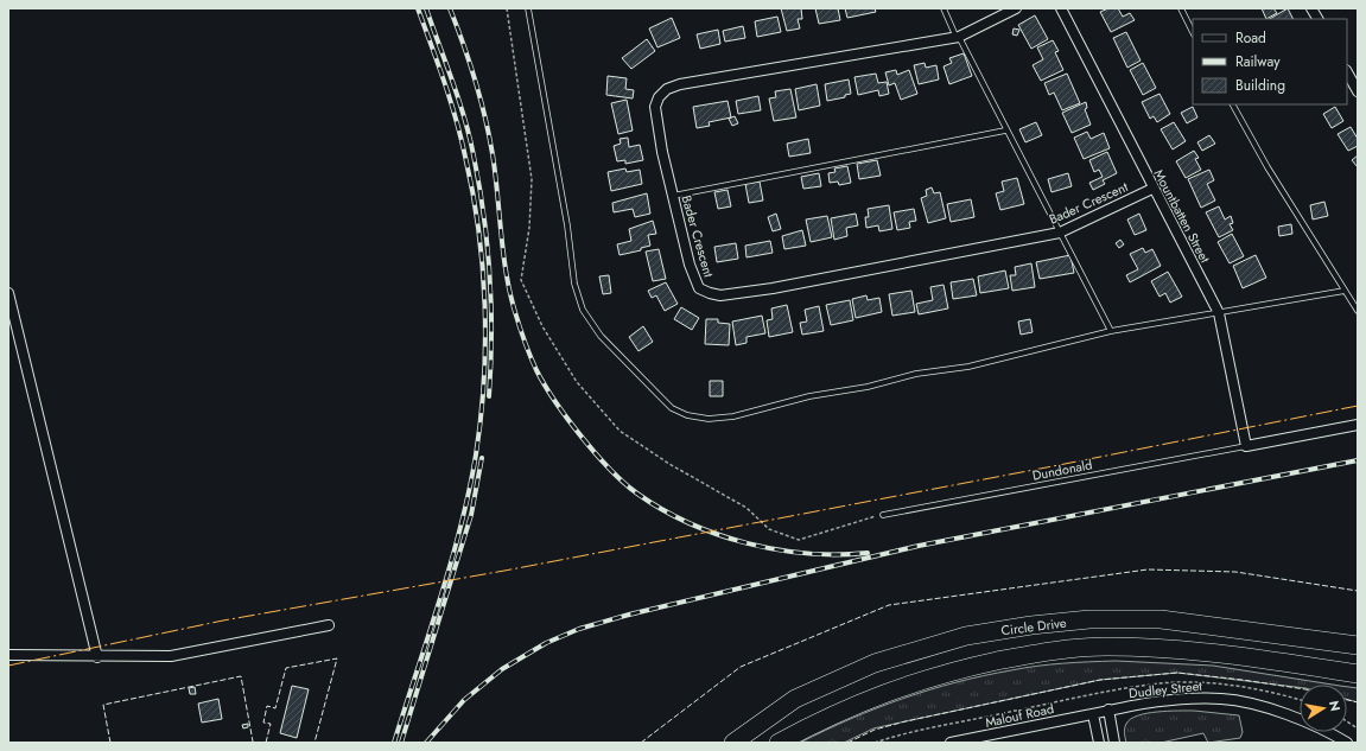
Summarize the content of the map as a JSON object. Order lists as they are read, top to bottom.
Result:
{
  "streets": {
    "highway": ["Circle Drive"],
    "street": [
      "Bader Crescent",
      "Mountbatten Street",
      "Dudley Street",
      "Malouf Road"
    ],
    "lane": ["Dundonald"]
  },
  "crossings": [
    ["Bader Crescent", "Mountbatten Street"],
    ["Mountbatten Street", "Dundonald"],
    ["Dudley Street", "Malouf Road"]
  ],
  "legend": ["Road", "Railway", "Building"],
  "north": "right"
}
